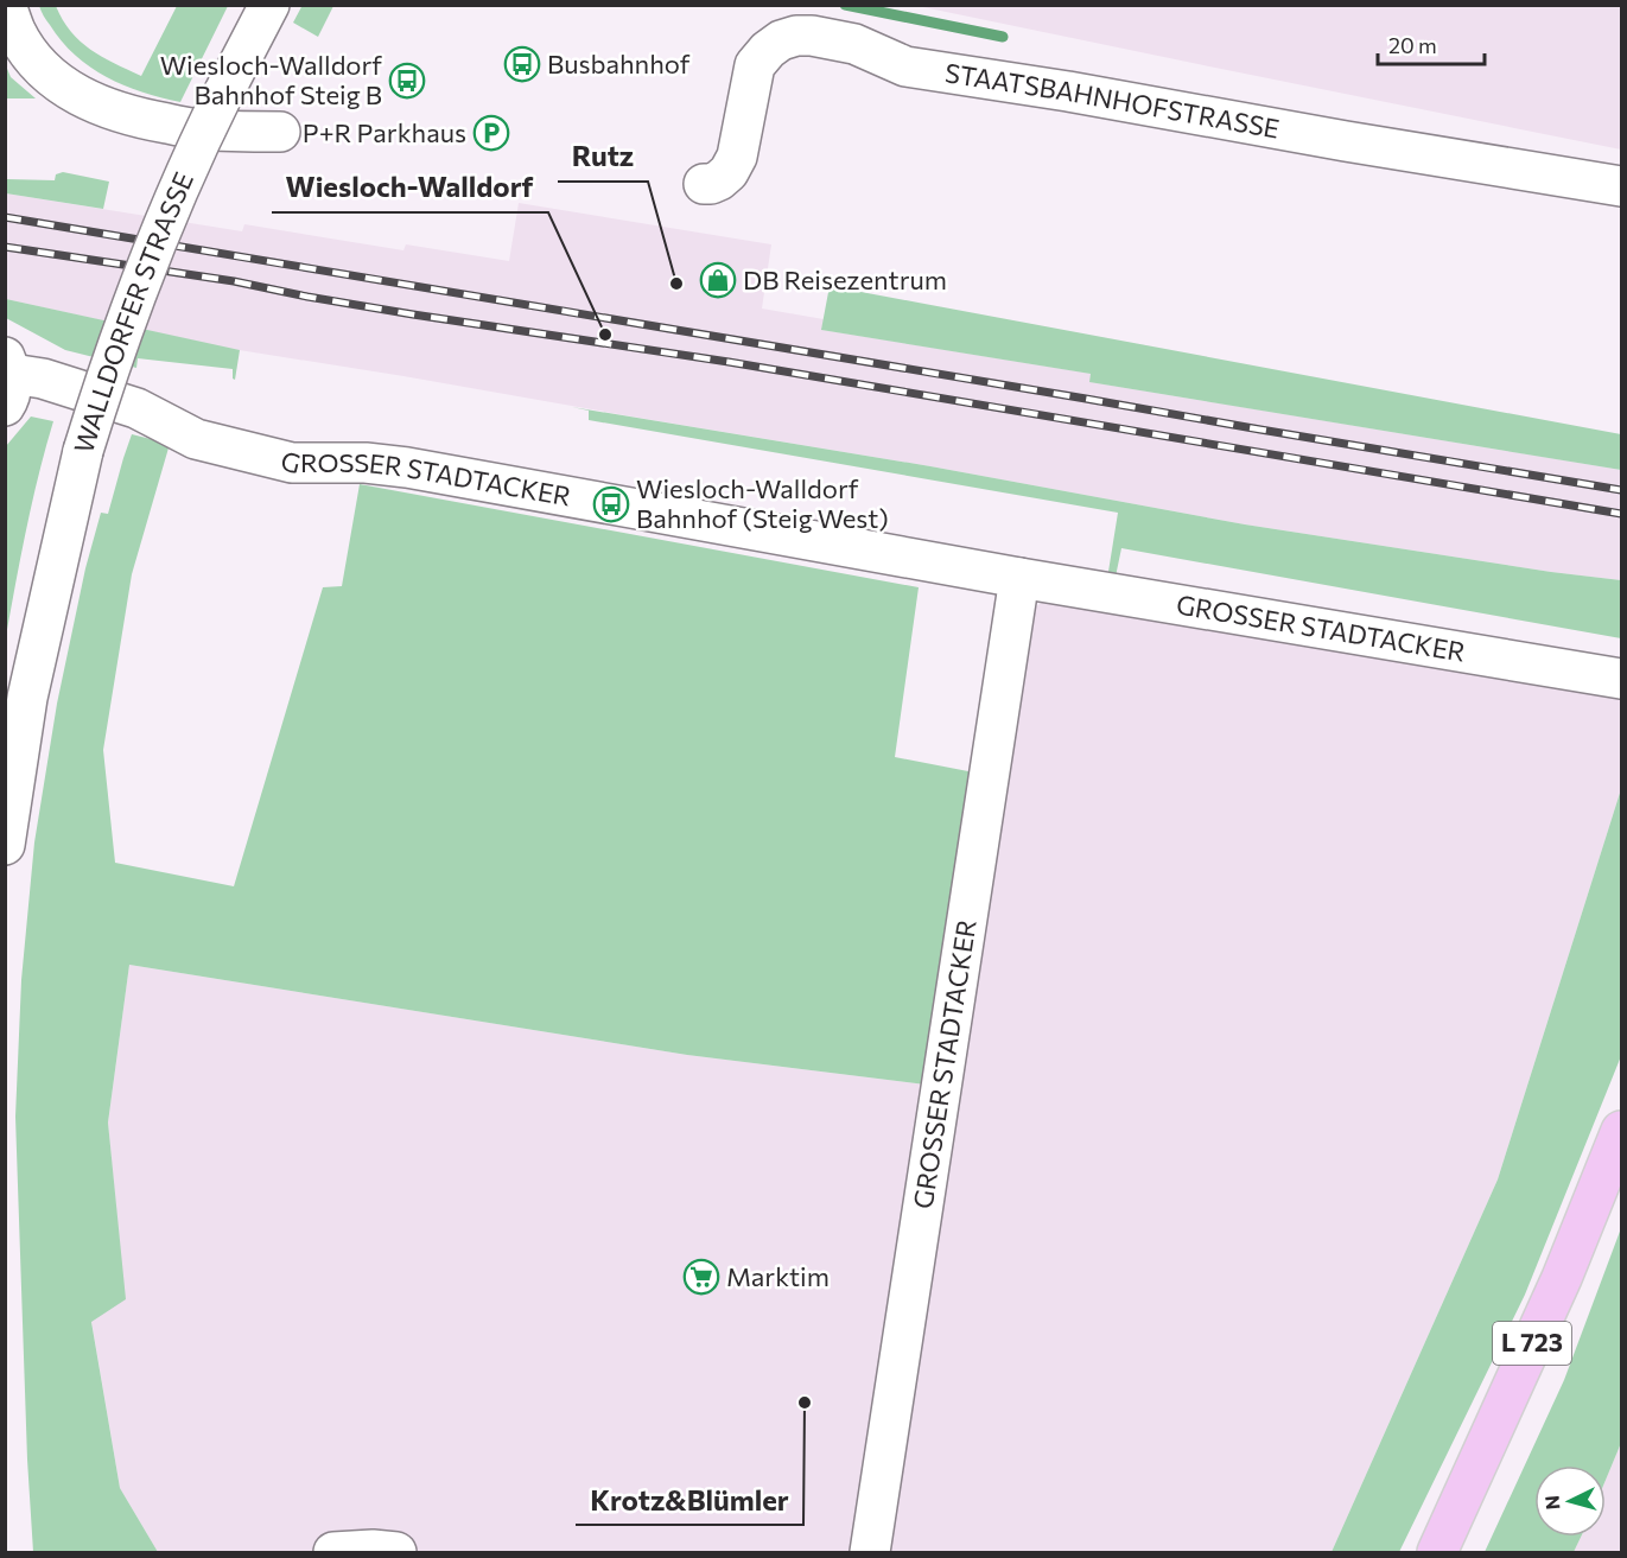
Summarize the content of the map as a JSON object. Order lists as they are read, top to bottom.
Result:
{
  "streets": {
    "main road": ["L 723"],
    "street": ["STAATSBAHNHOFSTRASSE", "WALLDORFER STRASSE", "GROSSER STADTACKER"]
  },
  "places": {
    "bus stop": ["Busbahnhof", "Wiesloch-Walldorf Bahnhof Steig B", "Wiesloch-Walldorf Bahnhof (Steig West)"],
    "parking": ["P+R Parkhaus"],
    "shop": ["DB Reisezentrum"],
    "other": ["Rutz", "Wiesloch-Walldorf", "Krotz&Blümler"],
    "supermarket": ["Marktim"]
  },
  "scale_bar": "20 m",
  "north": "left"
}
